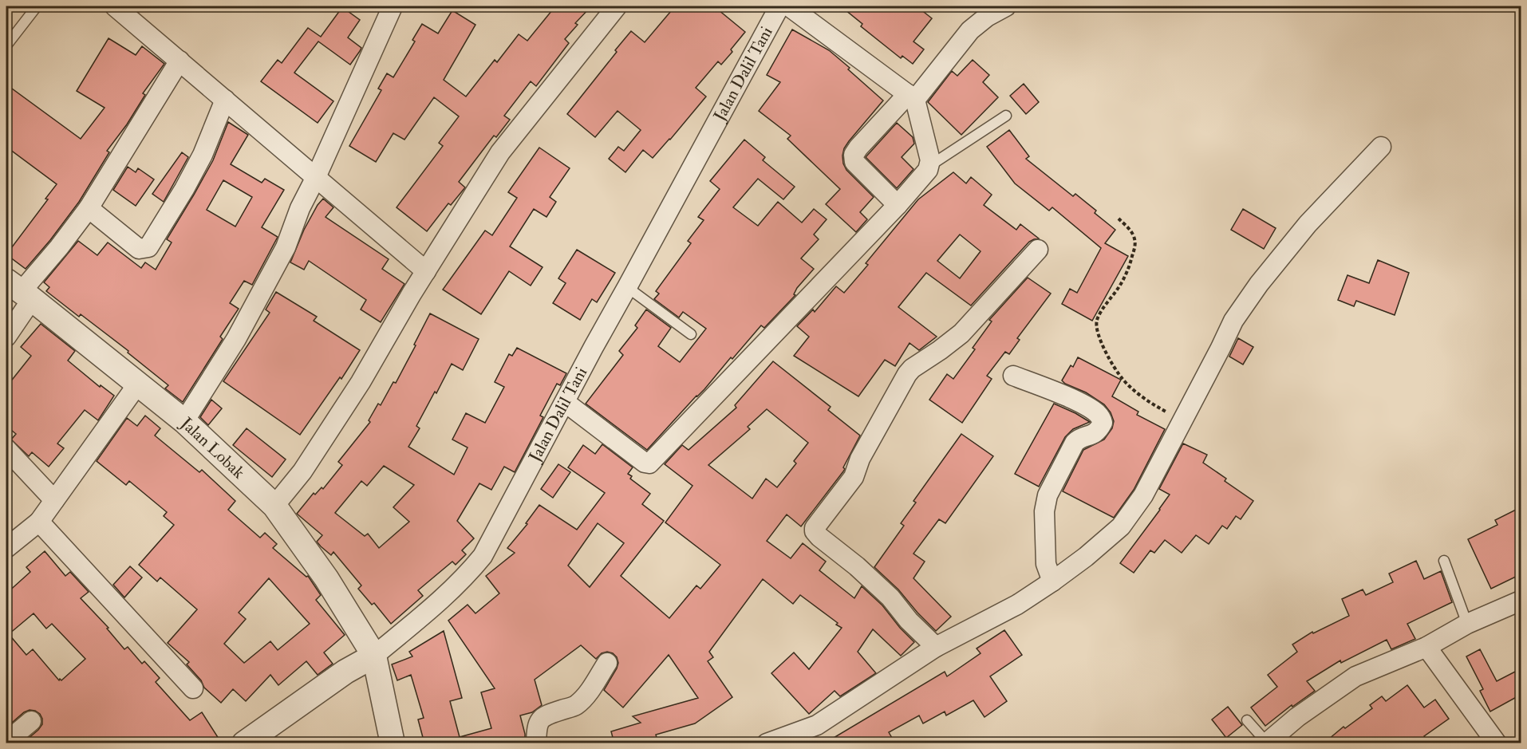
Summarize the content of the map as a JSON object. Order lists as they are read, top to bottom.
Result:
{
  "streets": {
    "street": ["Jalan Dalil Tani", "Jalan Lobak"]
  },
  "crossings": [
    ["Jalan Dalil Tani", "Jalan Lobak"]
  ]
}
